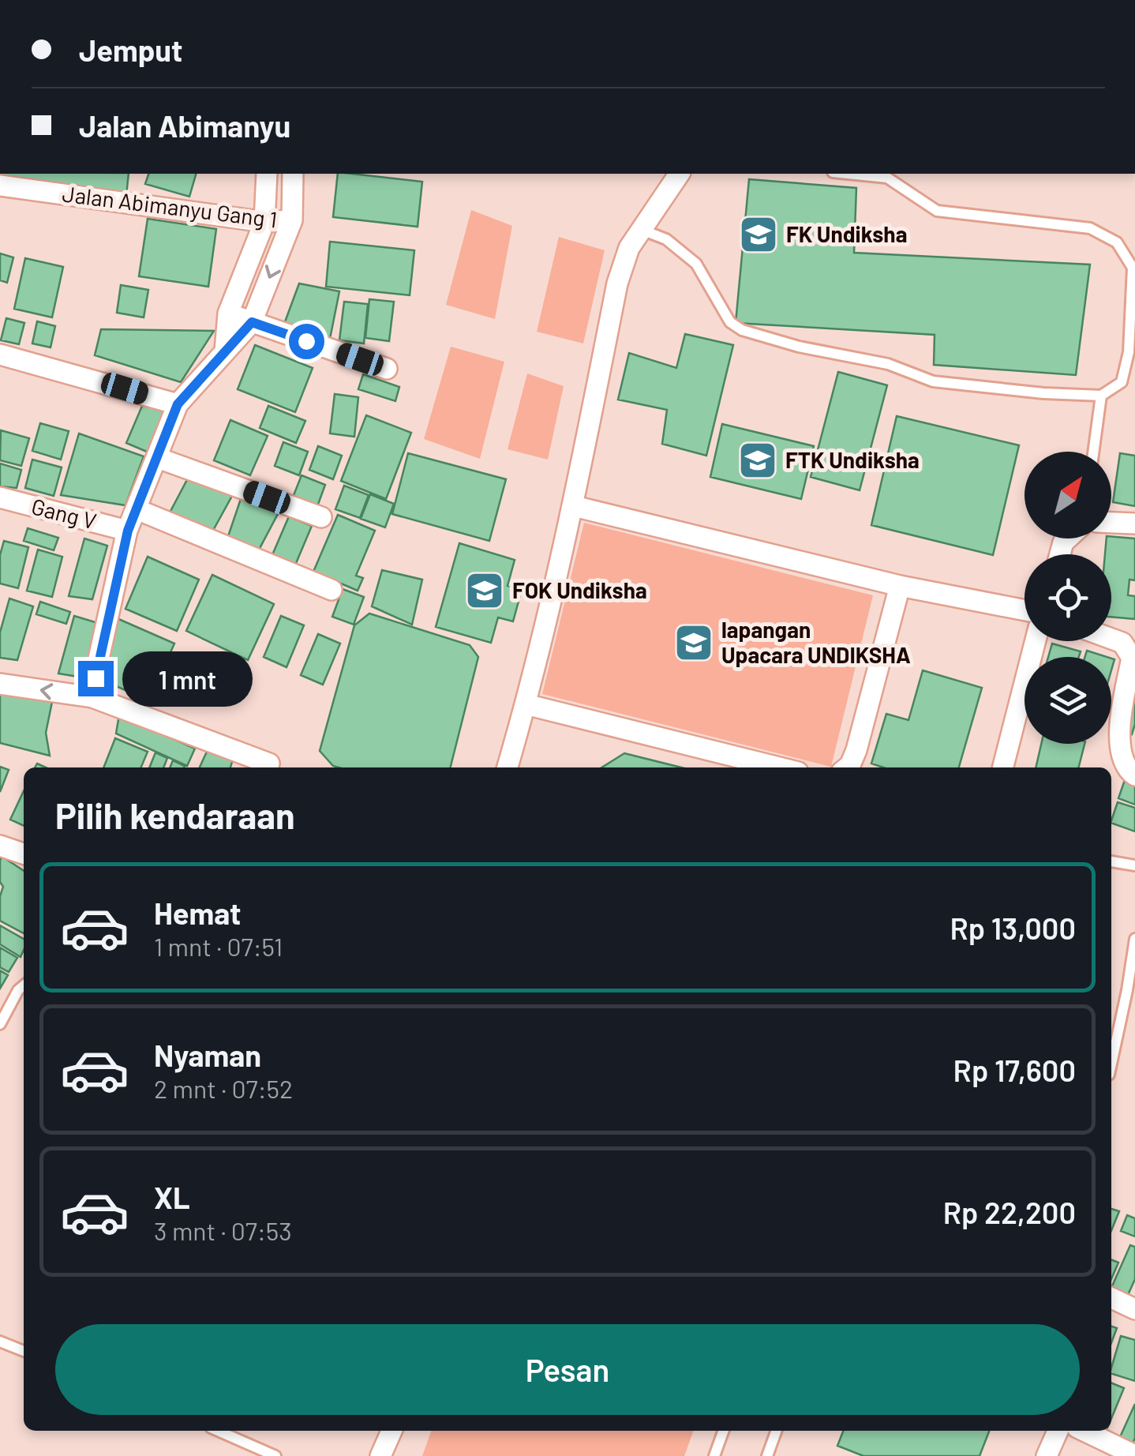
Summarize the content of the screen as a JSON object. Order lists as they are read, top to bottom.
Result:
{
  "streets": {
    "street": ["Jalan Abimanyu Gang 1", "Gang V"]
  },
  "places": {
    "school or university": [
      "FK Undiksha",
      "FTK Undiksha",
      "FOK Undiksha",
      "lapangan Upacara UNDIKSHA"
    ]
  },
  "north": "top right",
  "page": {
    "banner": ["Jemput", "Jalan Abimanyu"],
    "bubble": "1 mnt",
    "heading": "Pilih kendaraan",
    "list": [
      {
        "name": "Hemat",
        "note": "1 mnt · 07:51",
        "value": "Rp 13,000"
      },
      {
        "name": "Nyaman",
        "note": "2 mnt · 07:52",
        "value": "Rp 17,600"
      },
      {
        "name": "XL",
        "note": "3 mnt · 07:53",
        "value": "Rp 22,200"
      }
    ],
    "buttons": "Pesan"
  }
}
